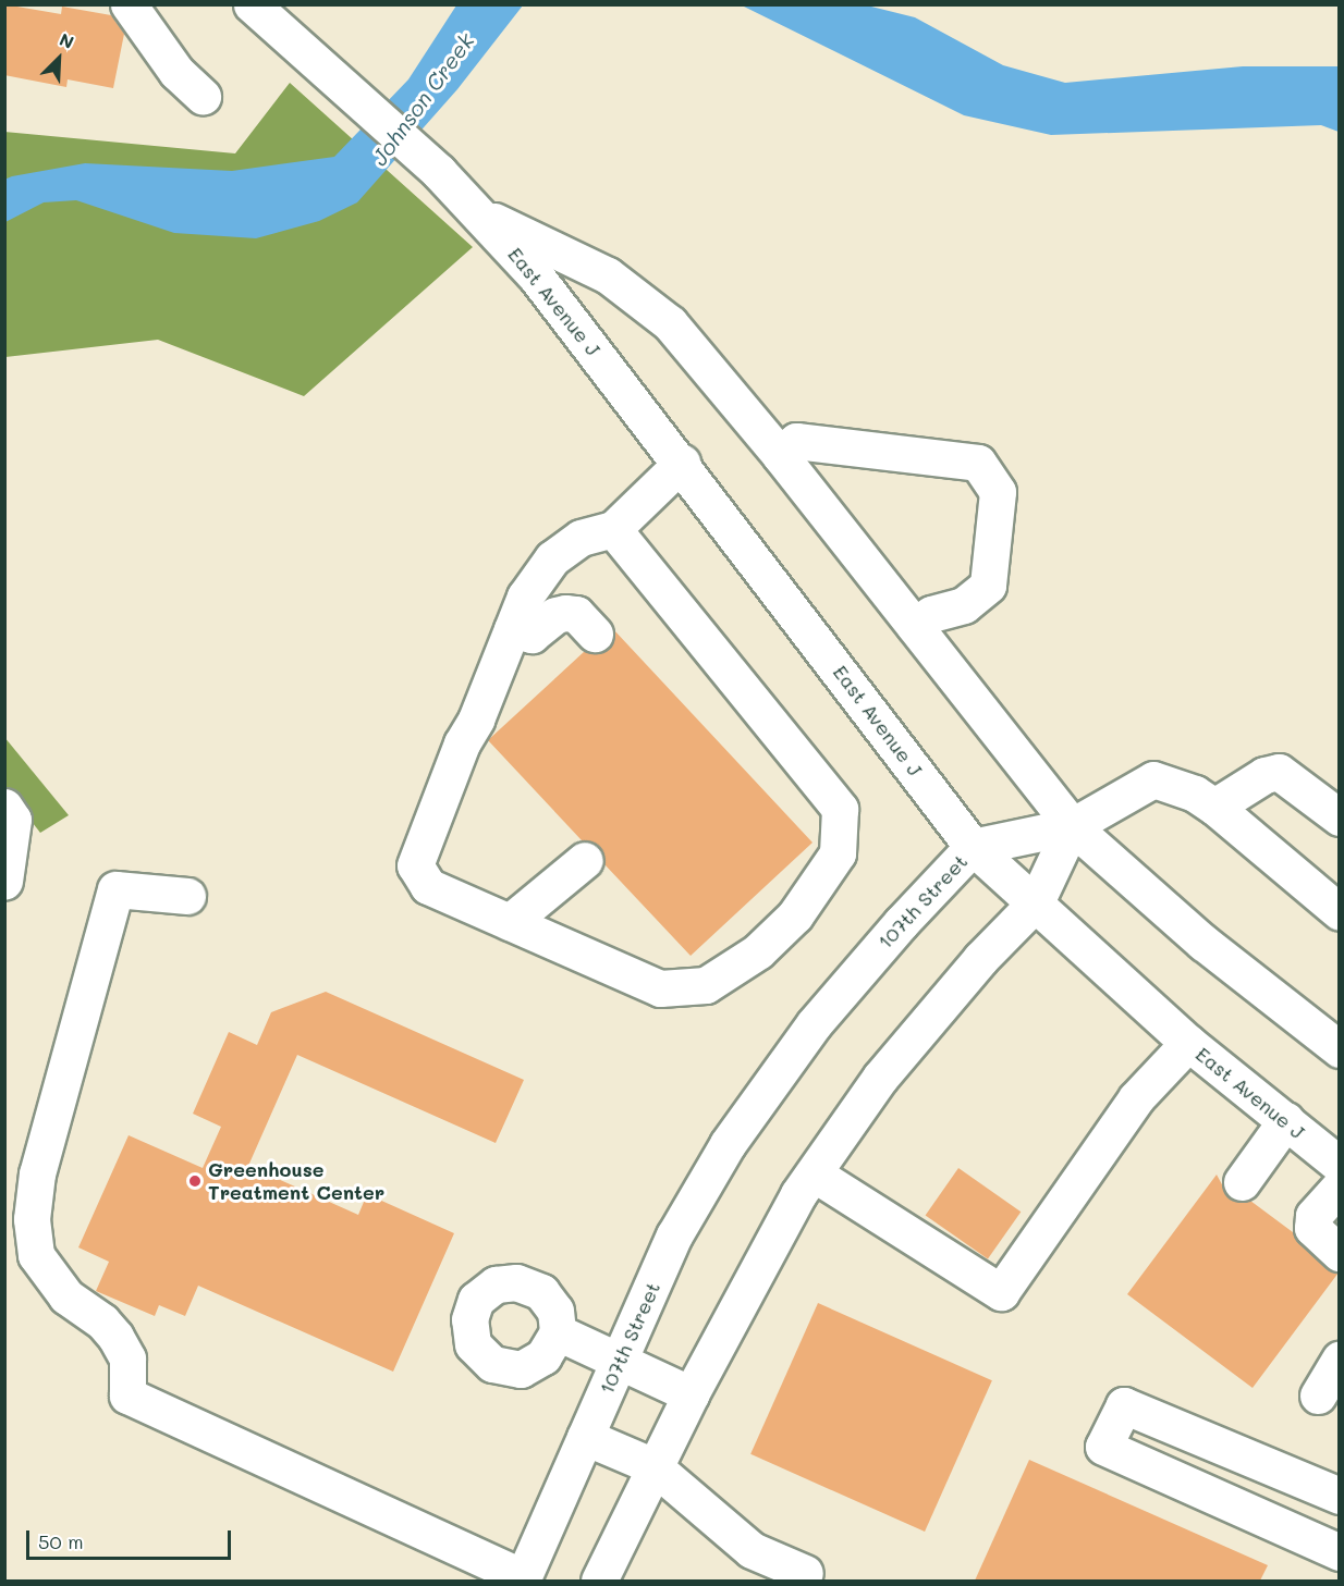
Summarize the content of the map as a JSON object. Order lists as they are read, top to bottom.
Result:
{
  "streets": {
    "street": ["East Avenue J", "107th Street"]
  },
  "crossings": [
    ["East Avenue J", "107th Street"]
  ],
  "water": ["Johnson Creek"],
  "places": ["Greenhouse Treatment Center"],
  "scale_bar": "50 m",
  "north": "top right"
}
